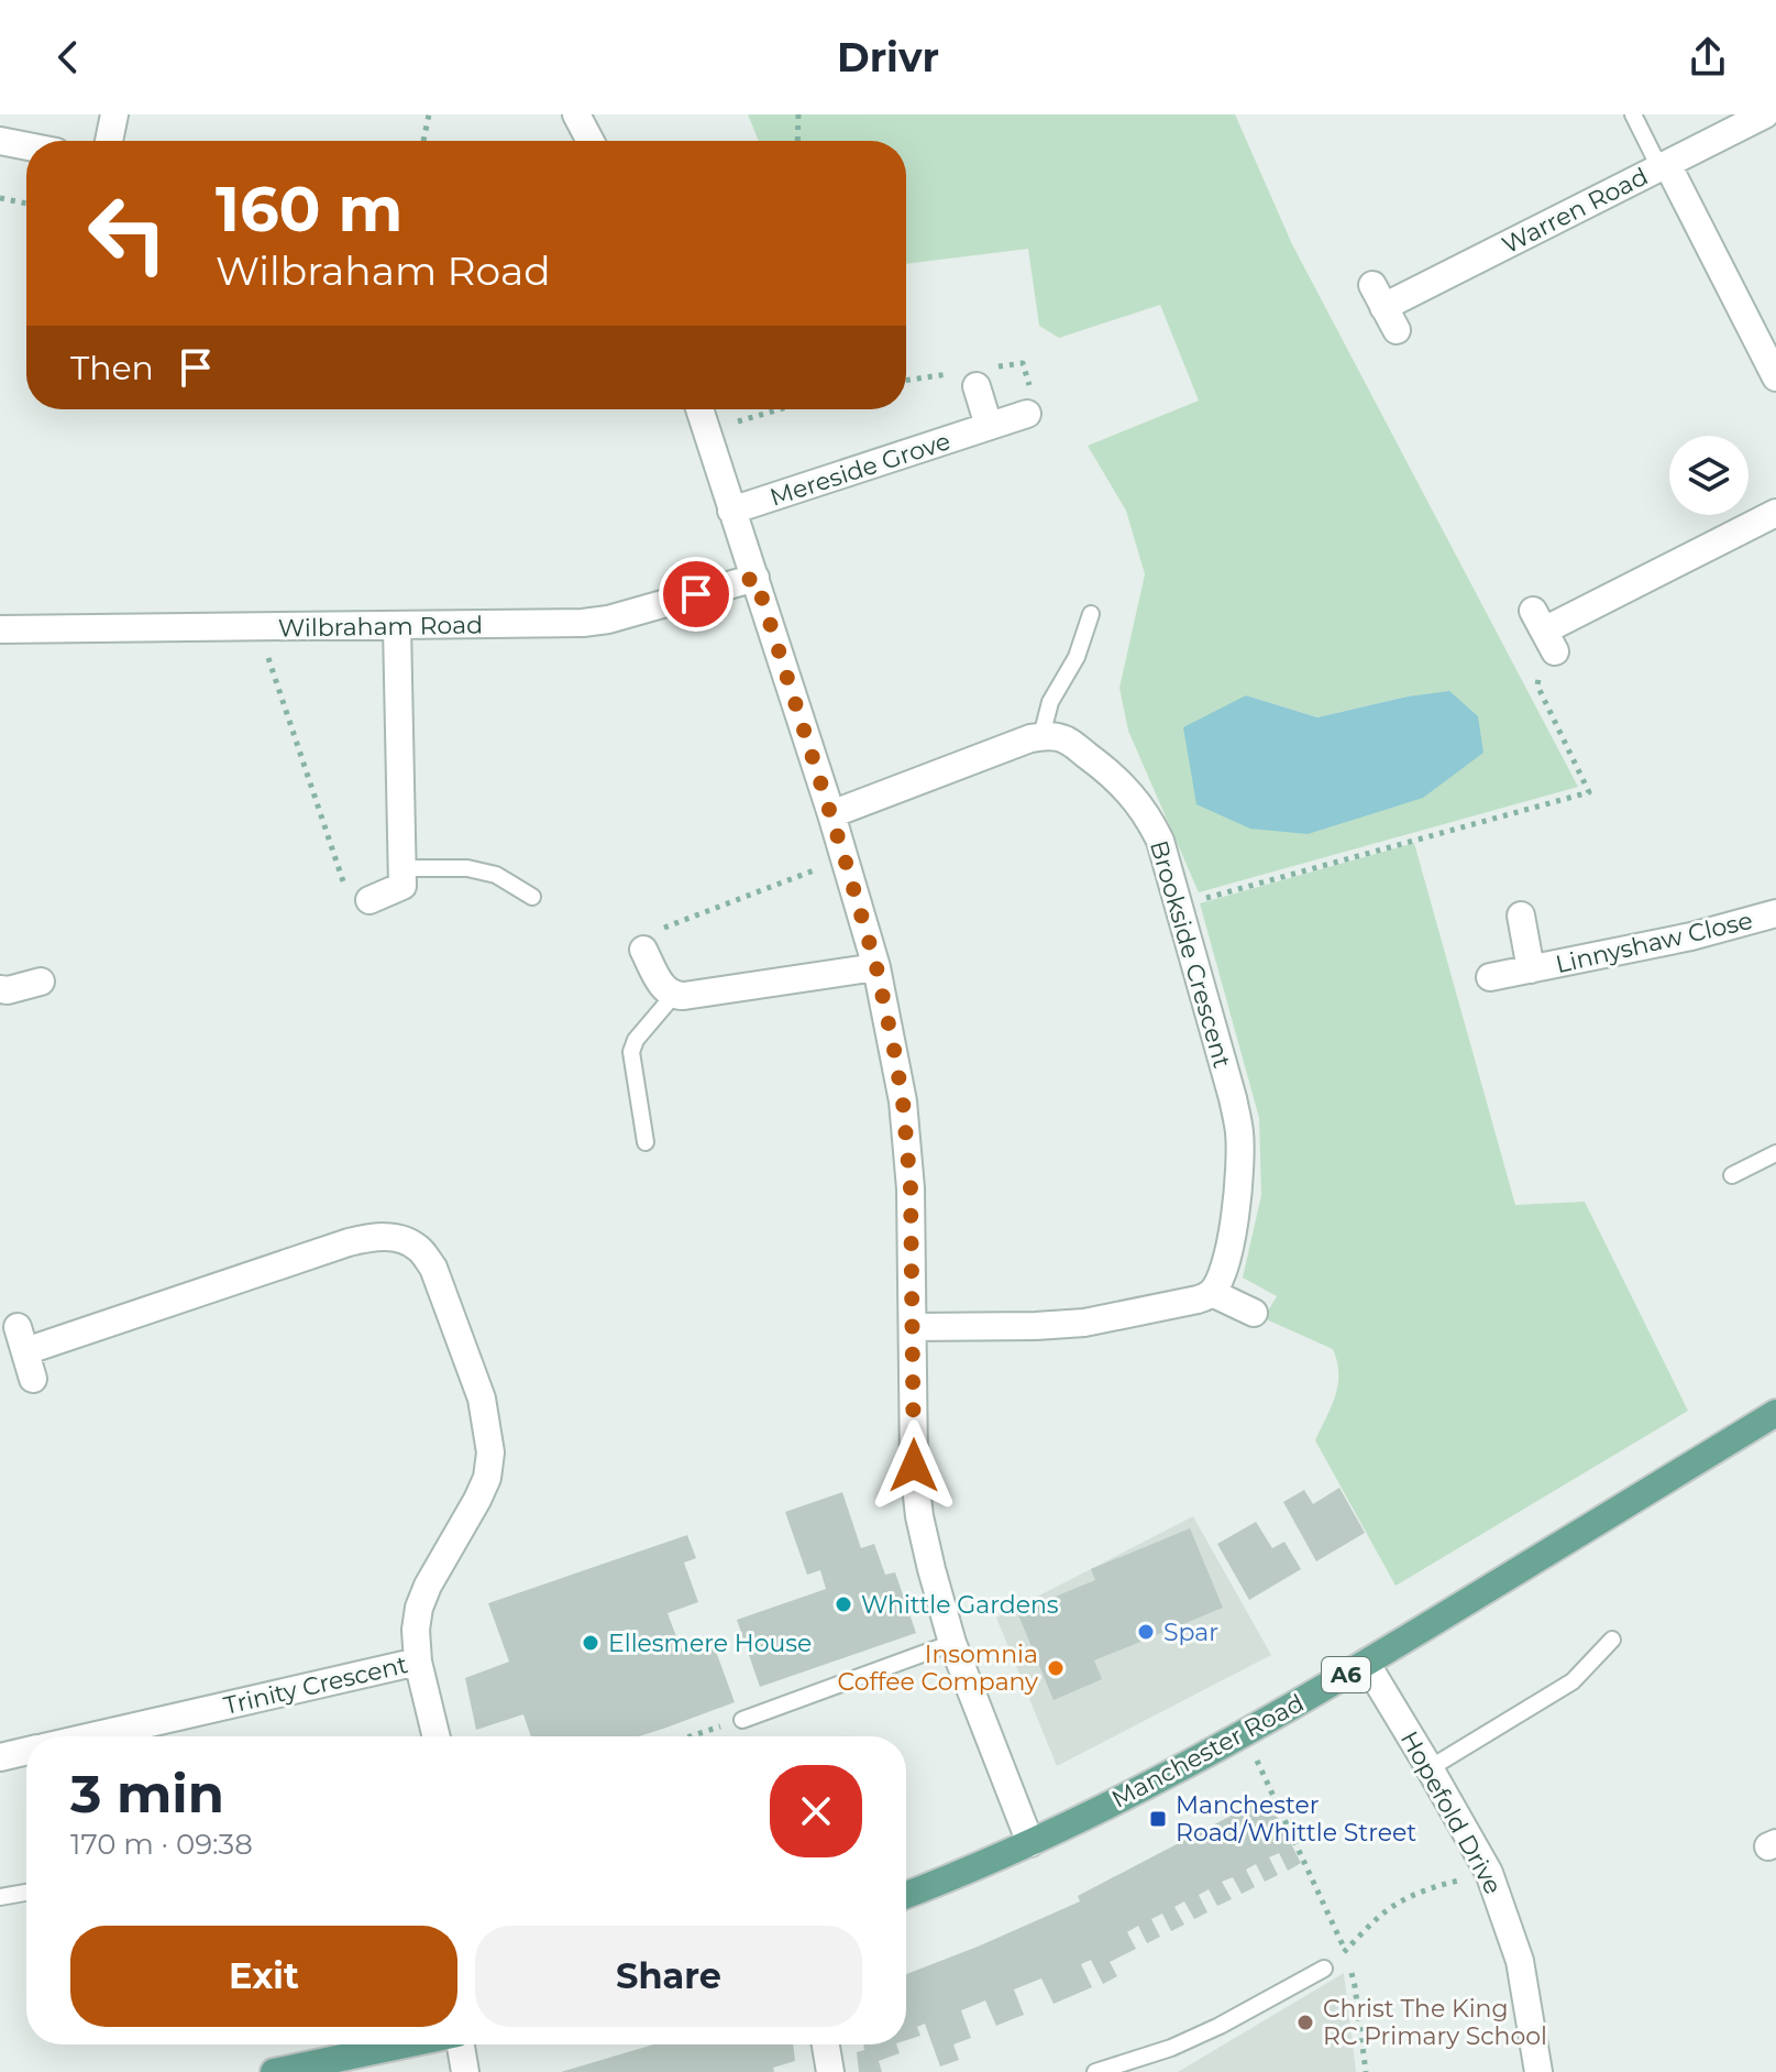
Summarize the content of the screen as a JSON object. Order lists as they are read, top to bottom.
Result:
{
  "streets": {
    "main road": ["A6", "Manchester Road"],
    "street": [
      "Warren Road",
      "Mereside Grove",
      "Wilbraham Road",
      "Linnyshaw Close",
      "Brookside Crescent",
      "Trinity Crescent",
      "Hopefold Drive"
    ]
  },
  "crossings": [
    ["Manchester Road", "Hopefold Drive"]
  ],
  "places": {
    "other": [
      "Whittle Gardens",
      "Spar",
      "Ellesmere House",
      "Insomnia Coffee Company",
      "Christ The King RC Primary School"
    ],
    "transit": ["Manchester Road/Whittle Street"]
  },
  "page": {
    "header": "Drivr",
    "turn": ["160 m", "Wilbraham Road"],
    "then": "Then",
    "heading": ["3 min", "170 m · 09:38"],
    "buttons": ["Exit", "Share"]
  }
}
